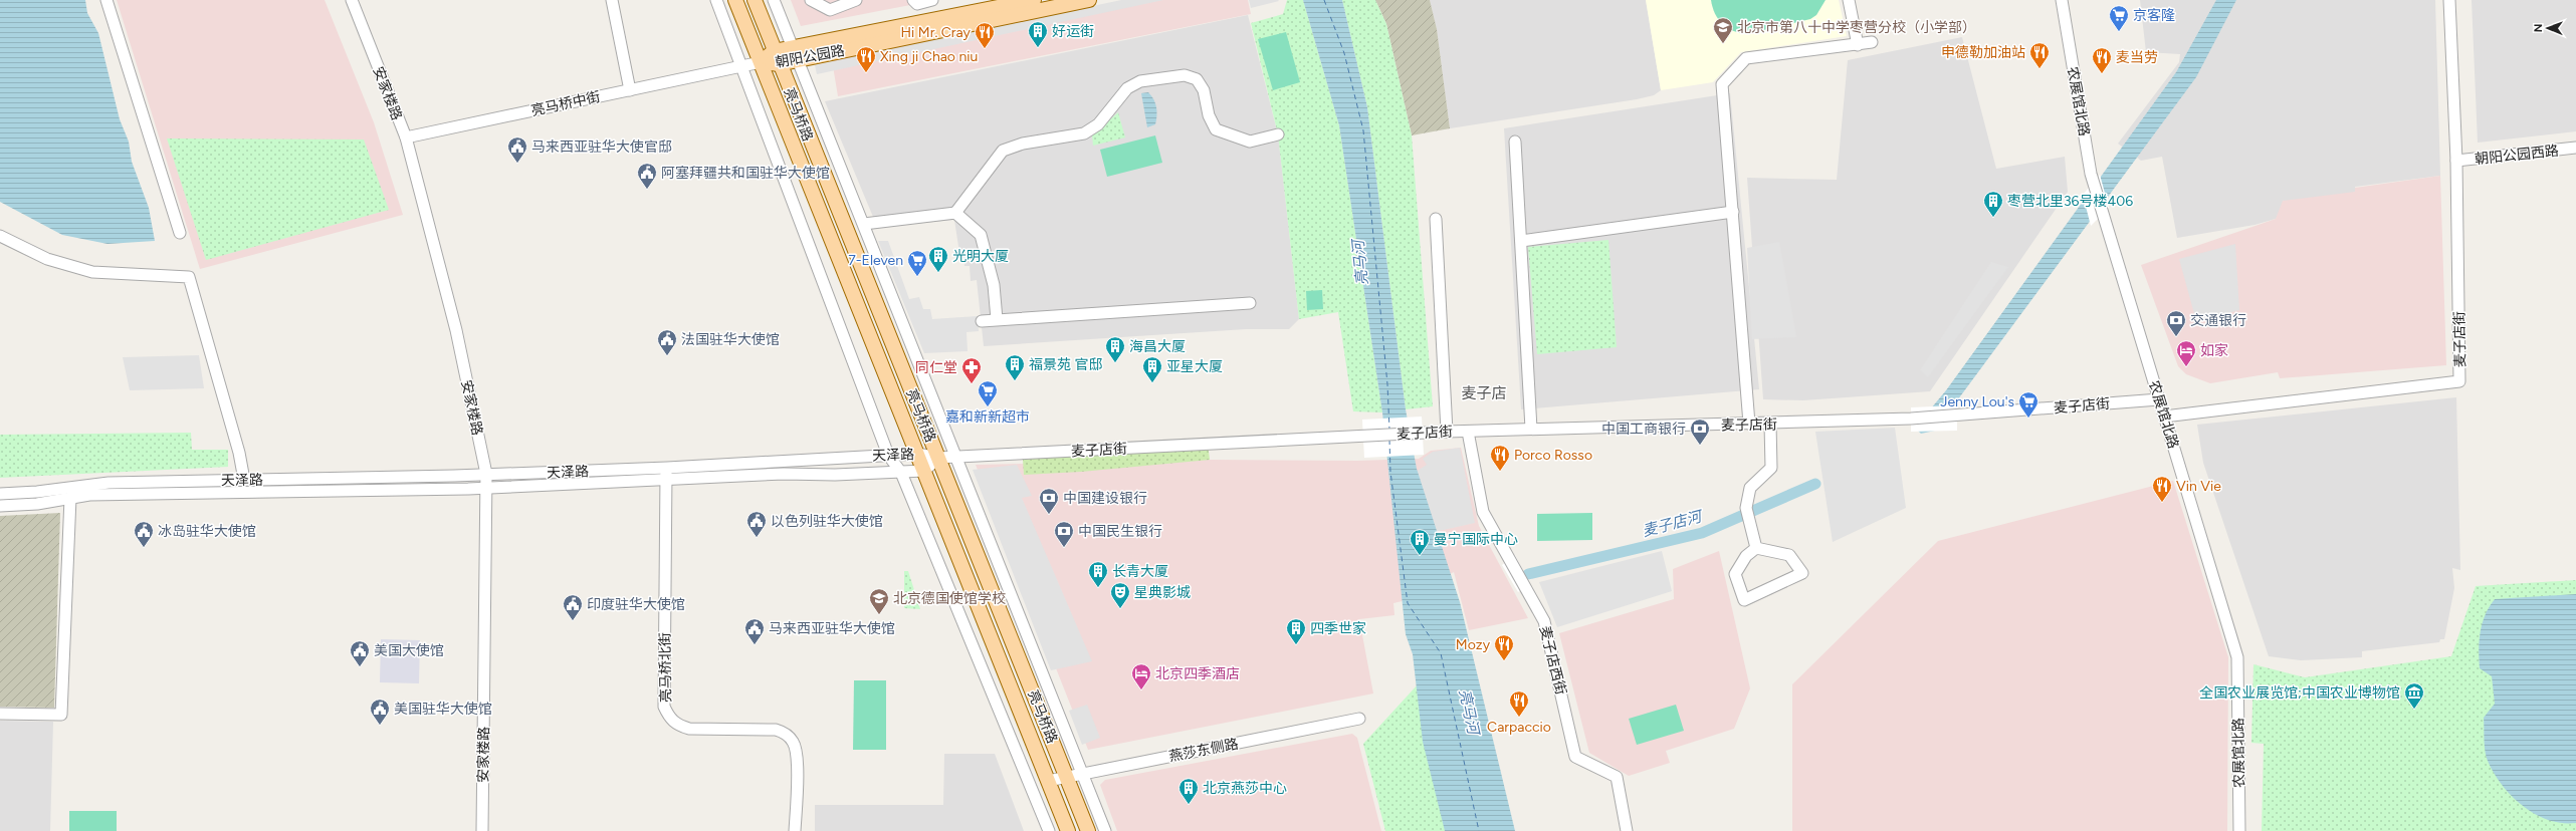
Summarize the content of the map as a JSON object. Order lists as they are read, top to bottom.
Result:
{
  "streets": {
    "main road": ["朝阳公园路", "亮马桥路"],
    "street": [
      "安家楼路",
      "农展馆北路",
      "亮马桥中街",
      "朝阳公园西路",
      "麦子店街",
      "天泽路",
      "麦子店西街",
      "亮马桥北街",
      "燕莎东侧路"
    ]
  },
  "crossings": [
    ["朝阳公园路", "亮马桥中街"],
    ["朝阳公园路", "亮马桥路"],
    ["安家楼路", "亮马桥中街"],
    ["安家楼路", "天泽路"],
    ["农展馆北路", "麦子店街"],
    ["亮马桥中街", "亮马桥路"],
    ["亮马桥路", "麦子店街"],
    ["亮马桥路", "天泽路"],
    ["亮马桥路", "燕莎东侧路"],
    ["朝阳公园西路", "麦子店街"],
    ["麦子店街", "天泽路"],
    ["麦子店街", "麦子店西街"],
    ["天泽路", "亮马桥北街"]
  ],
  "districts": ["麦子店"],
  "water": ["亮马河", "麦子店河"],
  "places": {
    "supermarket": [
      "京客隆",
      "7-Eleven",
      "嘉和新新超市",
      "Jenny Lou's"
    ],
    "school or university": ["北京市第八十中学枣营分校（小学部）", "北京德国使馆学校"],
    "building": [
      "好运街",
      "枣营北里36号楼406",
      "光明大厦",
      "海昌大厦",
      "福景苑 官邸",
      "亚星大厦",
      "曼宁国际中心",
      "长青大厦",
      "四季世家",
      "北京燕莎中心"
    ],
    "restaurant": [
      "Hi Mr. Cray",
      "申德勒加油站",
      "Xing ji Chao niu",
      "麦当劳",
      "Porco Rosso",
      "Vin Vie",
      "Mozy",
      "Carpaccio"
    ],
    "public building": [
      "马来西亚驻华大使官邸",
      "阿塞拜疆共和国驻华大使馆",
      "法国驻华大使馆",
      "以色列驻华大使馆",
      "冰岛驻华大使馆",
      "印度驻华大使馆",
      "马来西亚驻华大使馆",
      "美国大使馆",
      "美国驻华大使馆"
    ],
    "bank": [
      "交通银行",
      "中国工商银行",
      "中国建设银行",
      "中国民生银行"
    ],
    "hotel": ["如家", "北京四季酒店"],
    "pharmacy": ["同仁堂"],
    "theatre": ["星典影城"],
    "museum": ["全国农业展览馆;中国农业博物馆"]
  },
  "north": "left"
}
